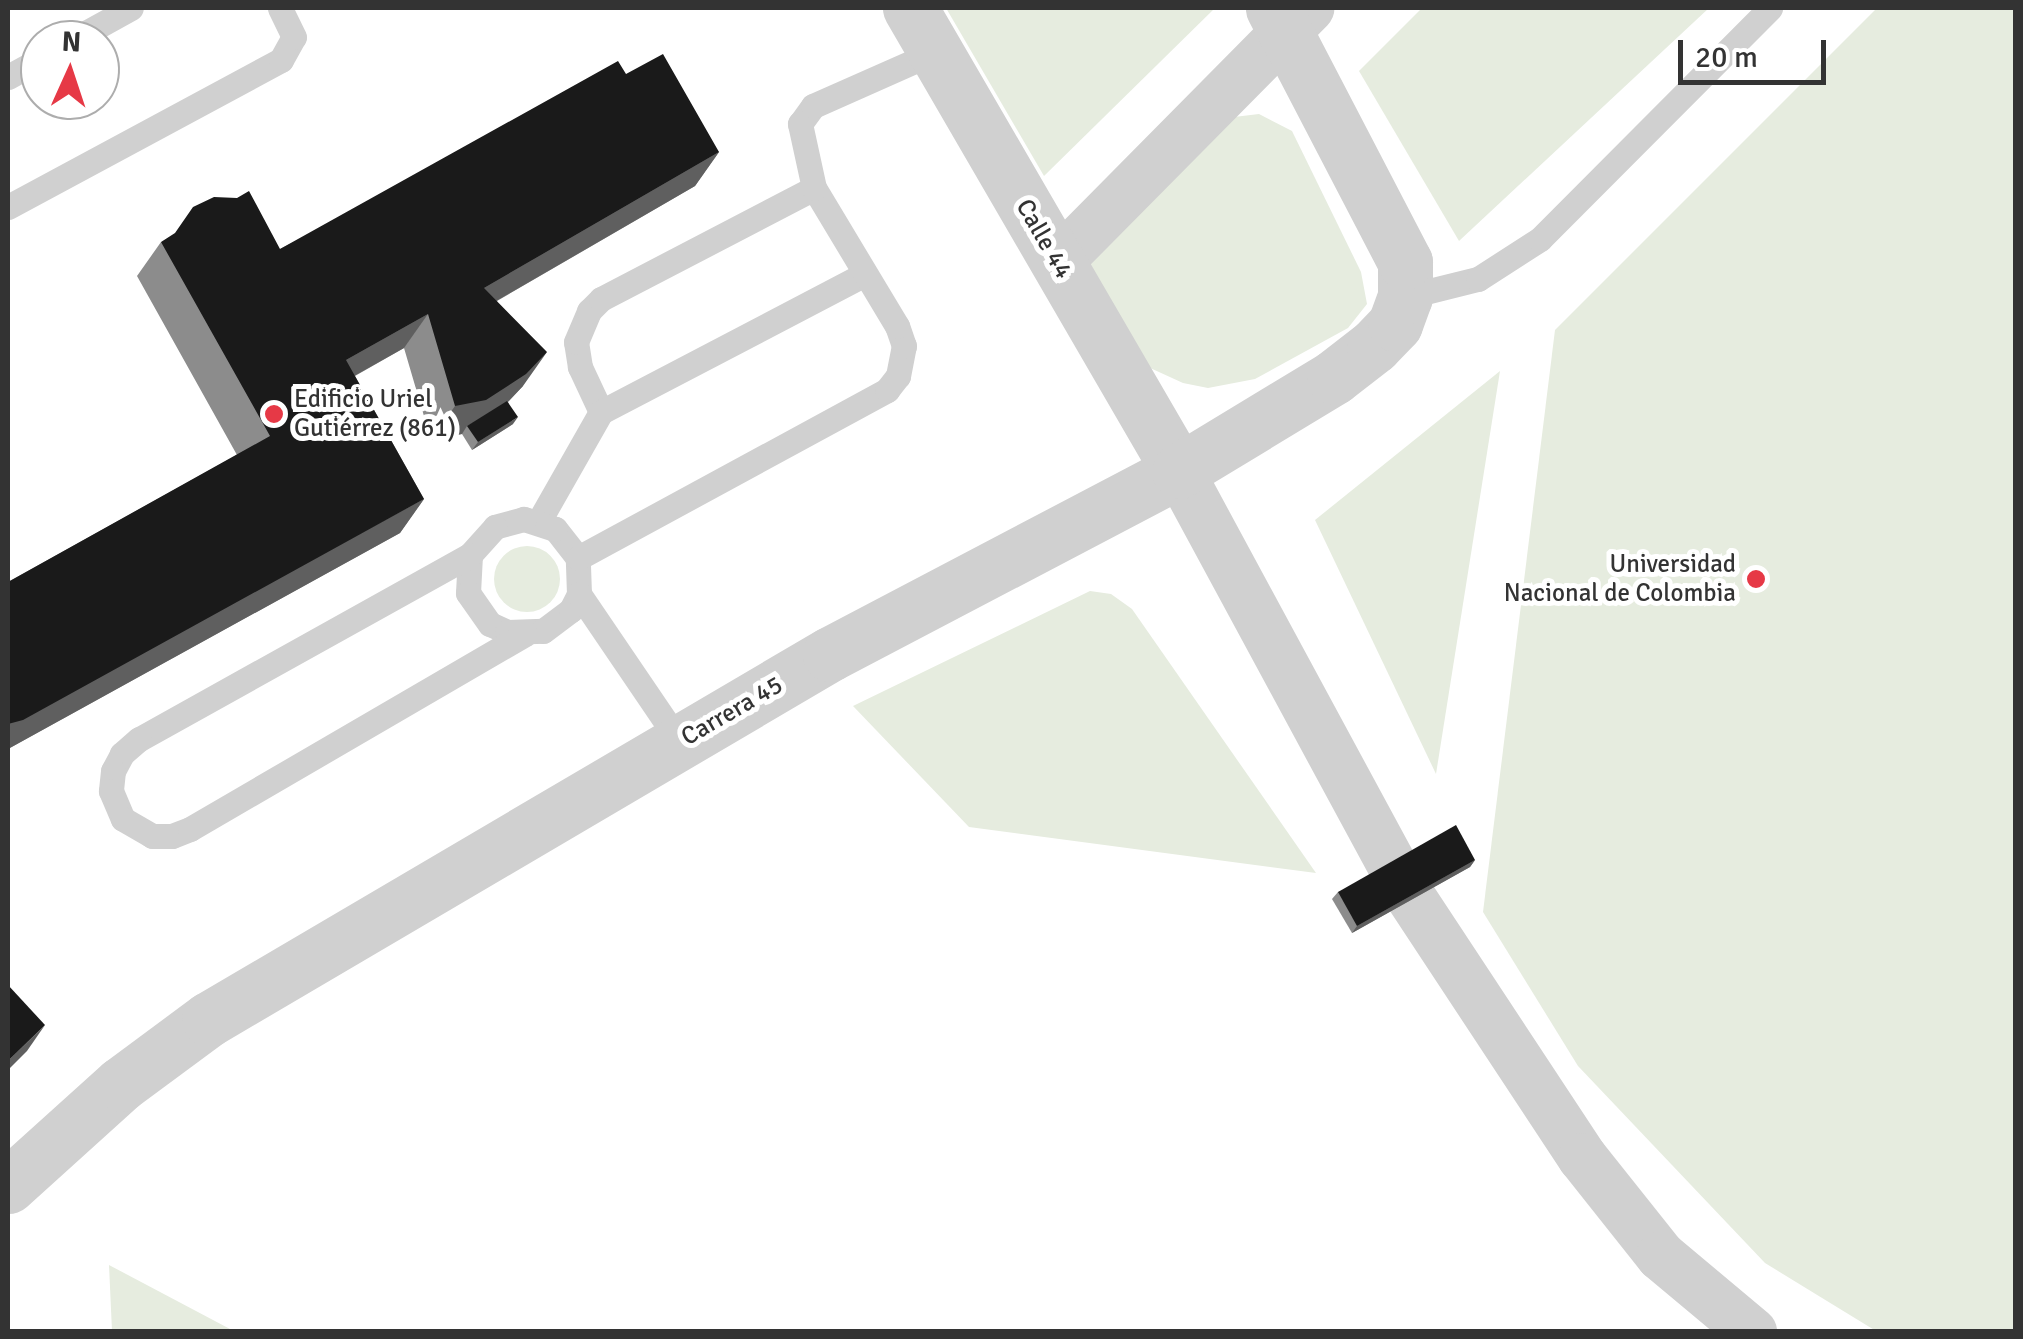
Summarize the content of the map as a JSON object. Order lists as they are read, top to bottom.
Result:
{
  "streets": {
    "street": ["Calle 44", "Carrera 45"]
  },
  "crossings": [
    ["Calle 44", "Carrera 45"]
  ],
  "places": ["Edificio Uriel Gutiérrez (861)", "Universidad Nacional de Colombia"],
  "scale_bar": "20 m",
  "north": "top"
}
